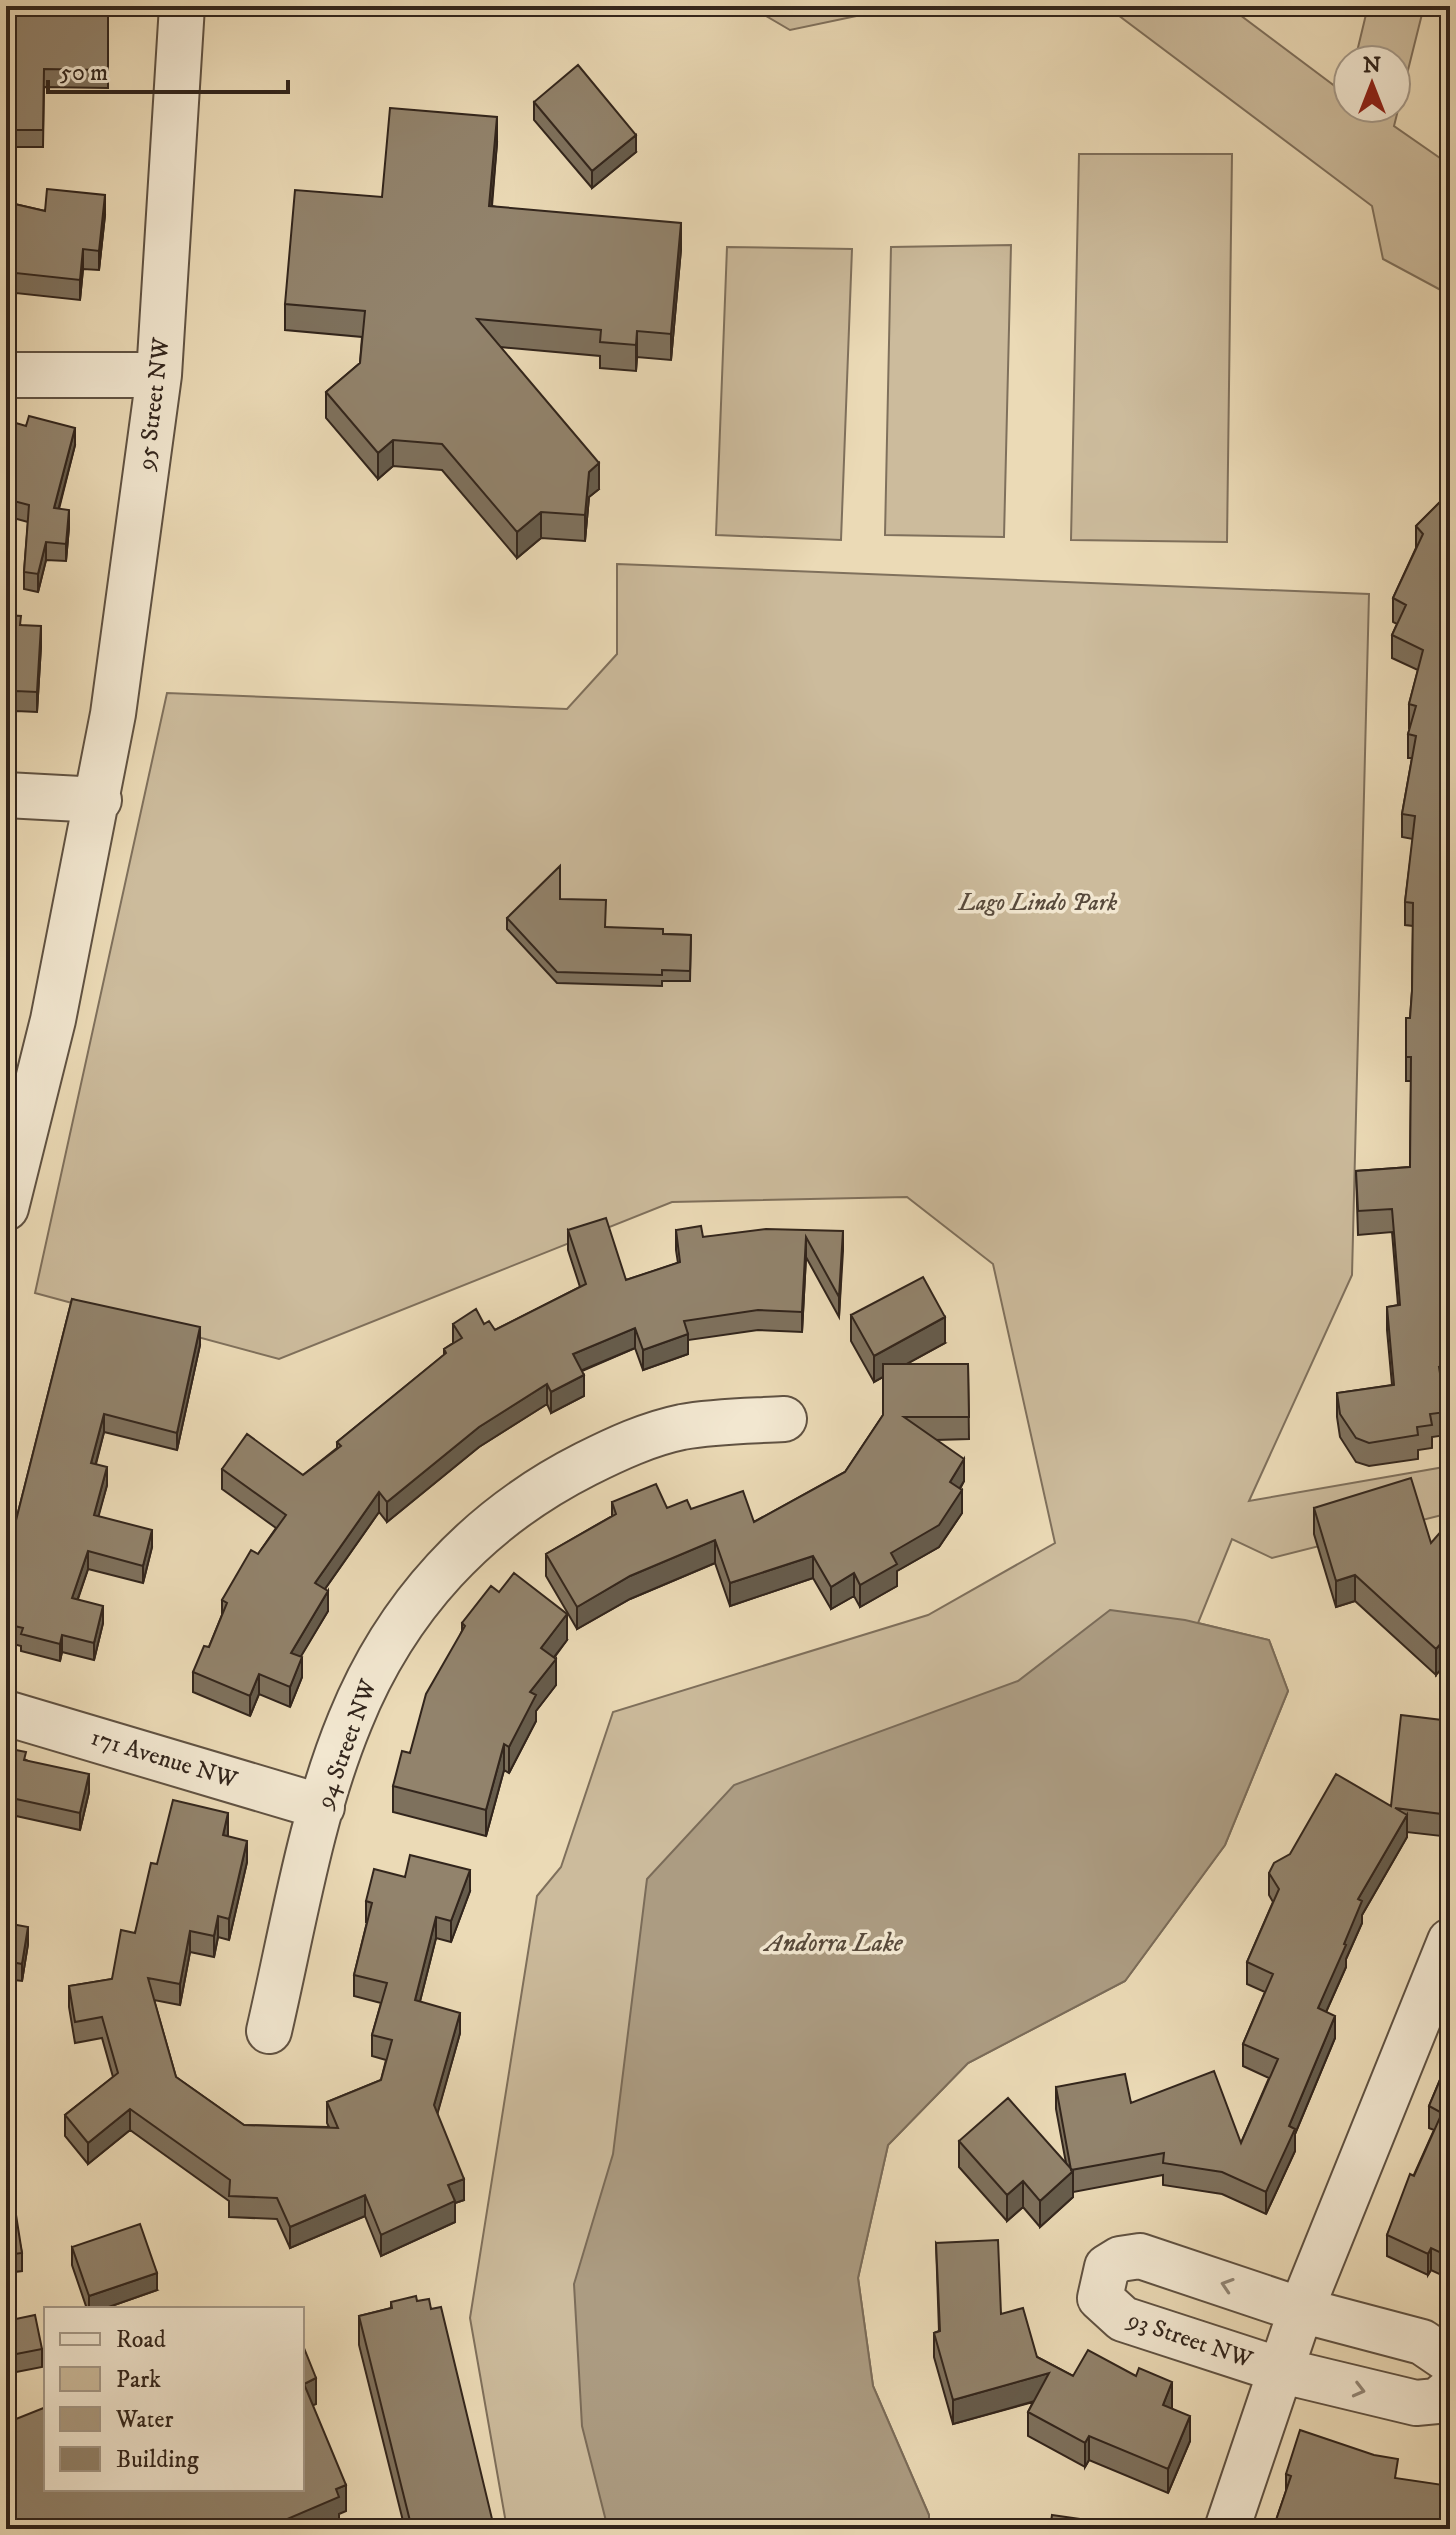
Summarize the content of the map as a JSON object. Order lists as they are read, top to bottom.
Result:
{
  "streets": {
    "street": [
      "95 Street NW",
      "94 Street NW",
      "171 Avenue NW",
      "93 Street NW"
    ]
  },
  "crossings": [
    ["94 Street NW", "171 Avenue NW"]
  ],
  "water": ["Andorra Lake"],
  "parks": ["Lago Lindo Park"],
  "legend": [
    "Road",
    "Park",
    "Water",
    "Building"
  ],
  "scale_bar": "50 m",
  "north": "top"
}
